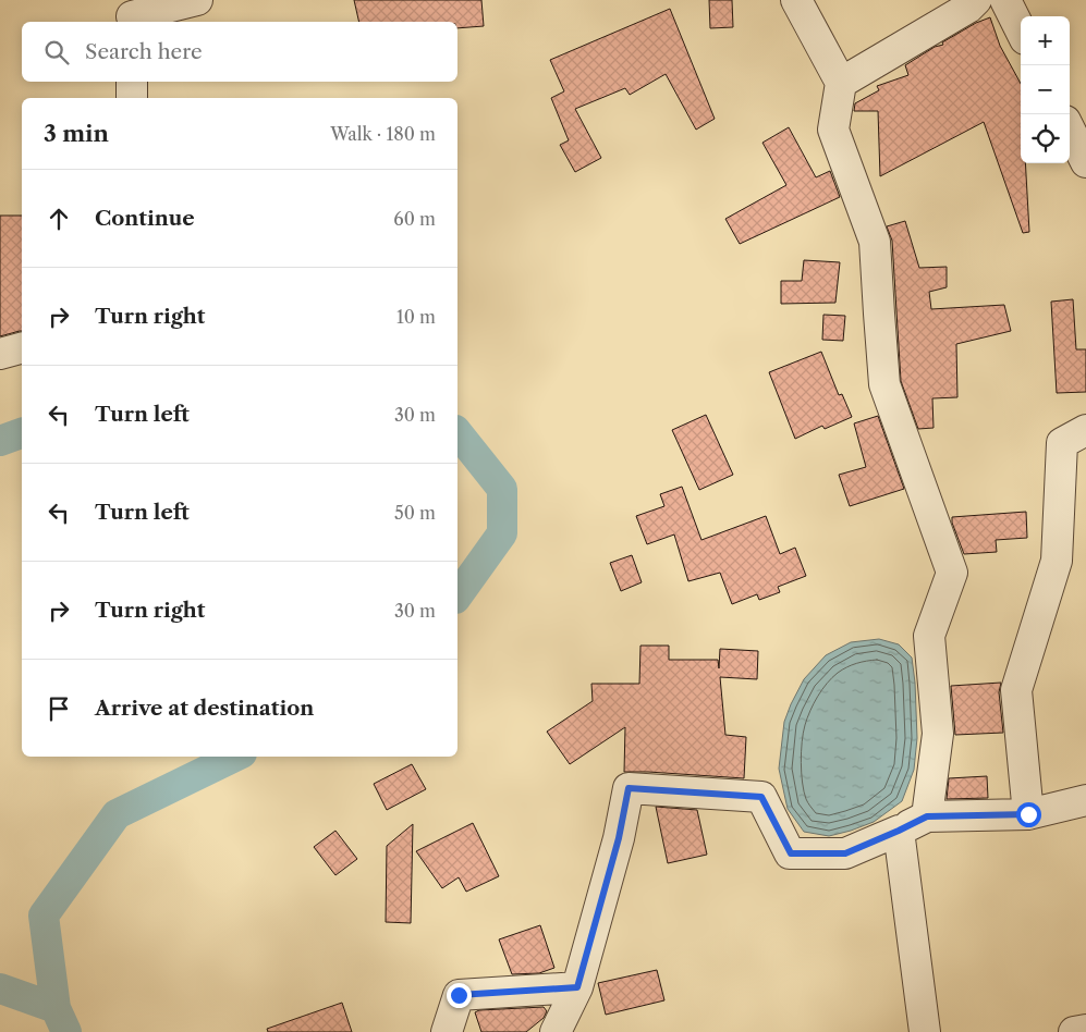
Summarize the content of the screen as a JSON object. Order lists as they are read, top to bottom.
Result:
{
  "page": {
    "map_buttons": ["+", "−"],
    "search": "Search here",
    "heading": ["3 min", "Walk · 180 m"],
    "list": [
      ["Continue", "60 m"],
      ["Turn right", "10 m"],
      ["Turn left", "30 m"],
      ["Turn left", "50 m"],
      ["Turn right", "30 m"],
      "Arrive at destination"
    ]
  }
}
